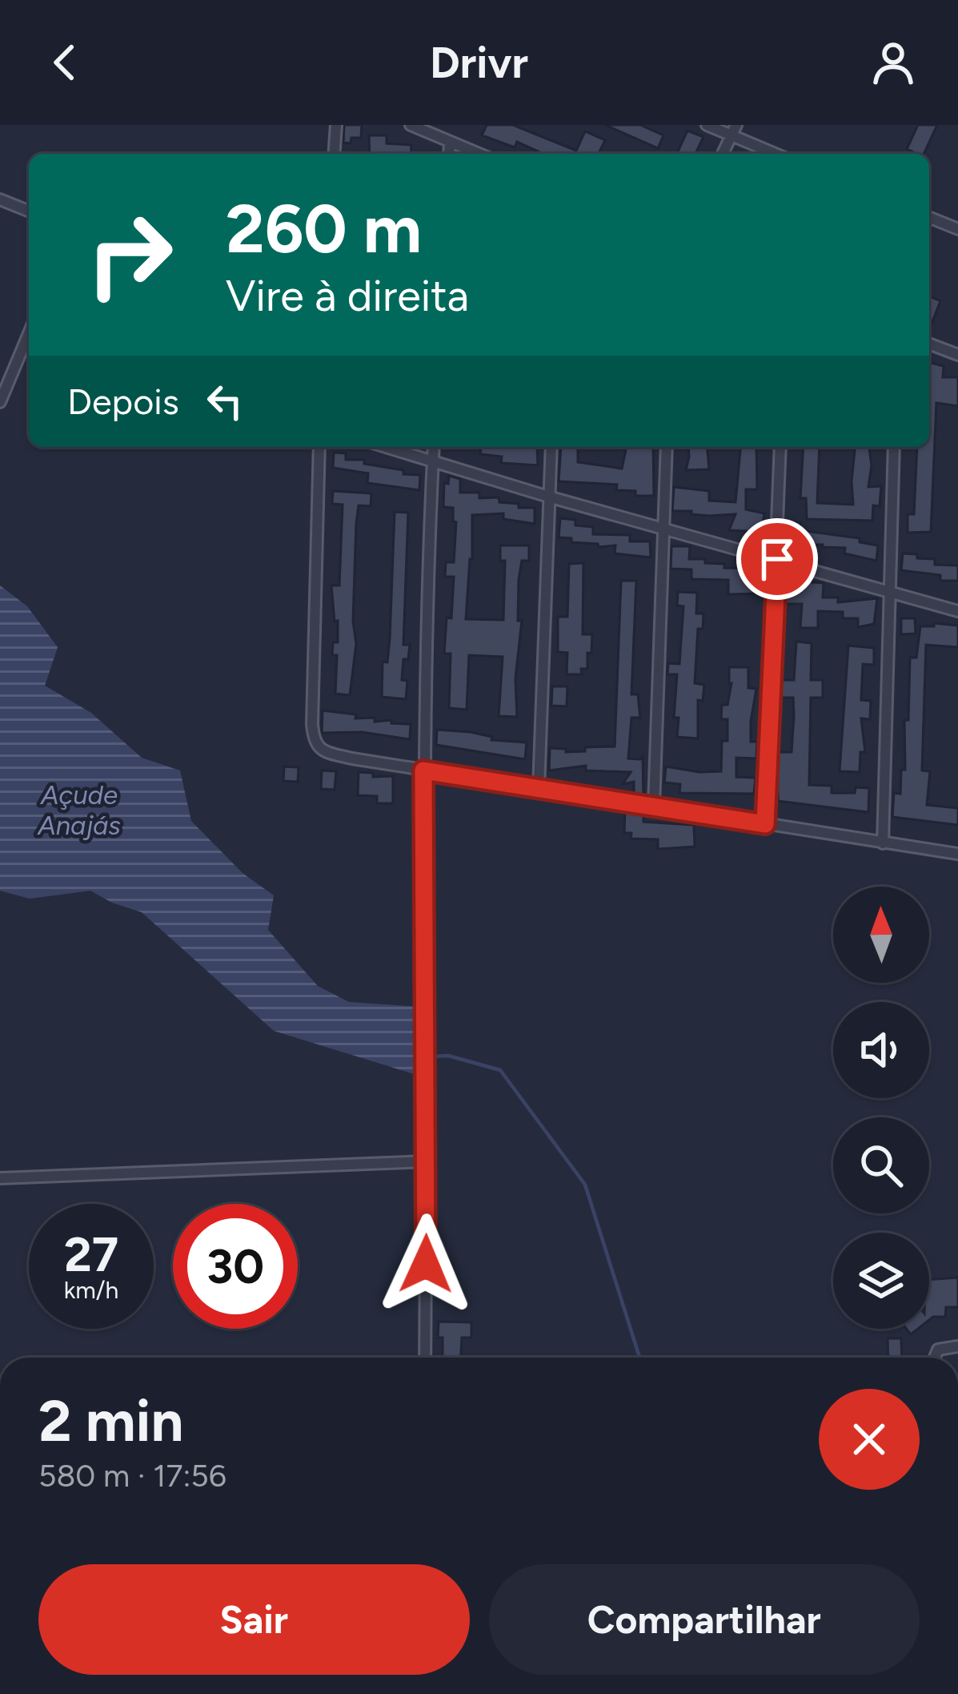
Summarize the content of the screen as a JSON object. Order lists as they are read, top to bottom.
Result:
{
  "water": ["Açude Anajás"],
  "north": "top",
  "page": {
    "header": "Drivr",
    "turn": ["260 m", "Vire à direita"],
    "then": "Depois",
    "speed": "27 km/h",
    "limit": "30",
    "heading": ["2 min", "580 m · 17:56"],
    "buttons": ["Sair", "Compartilhar"]
  }
}
